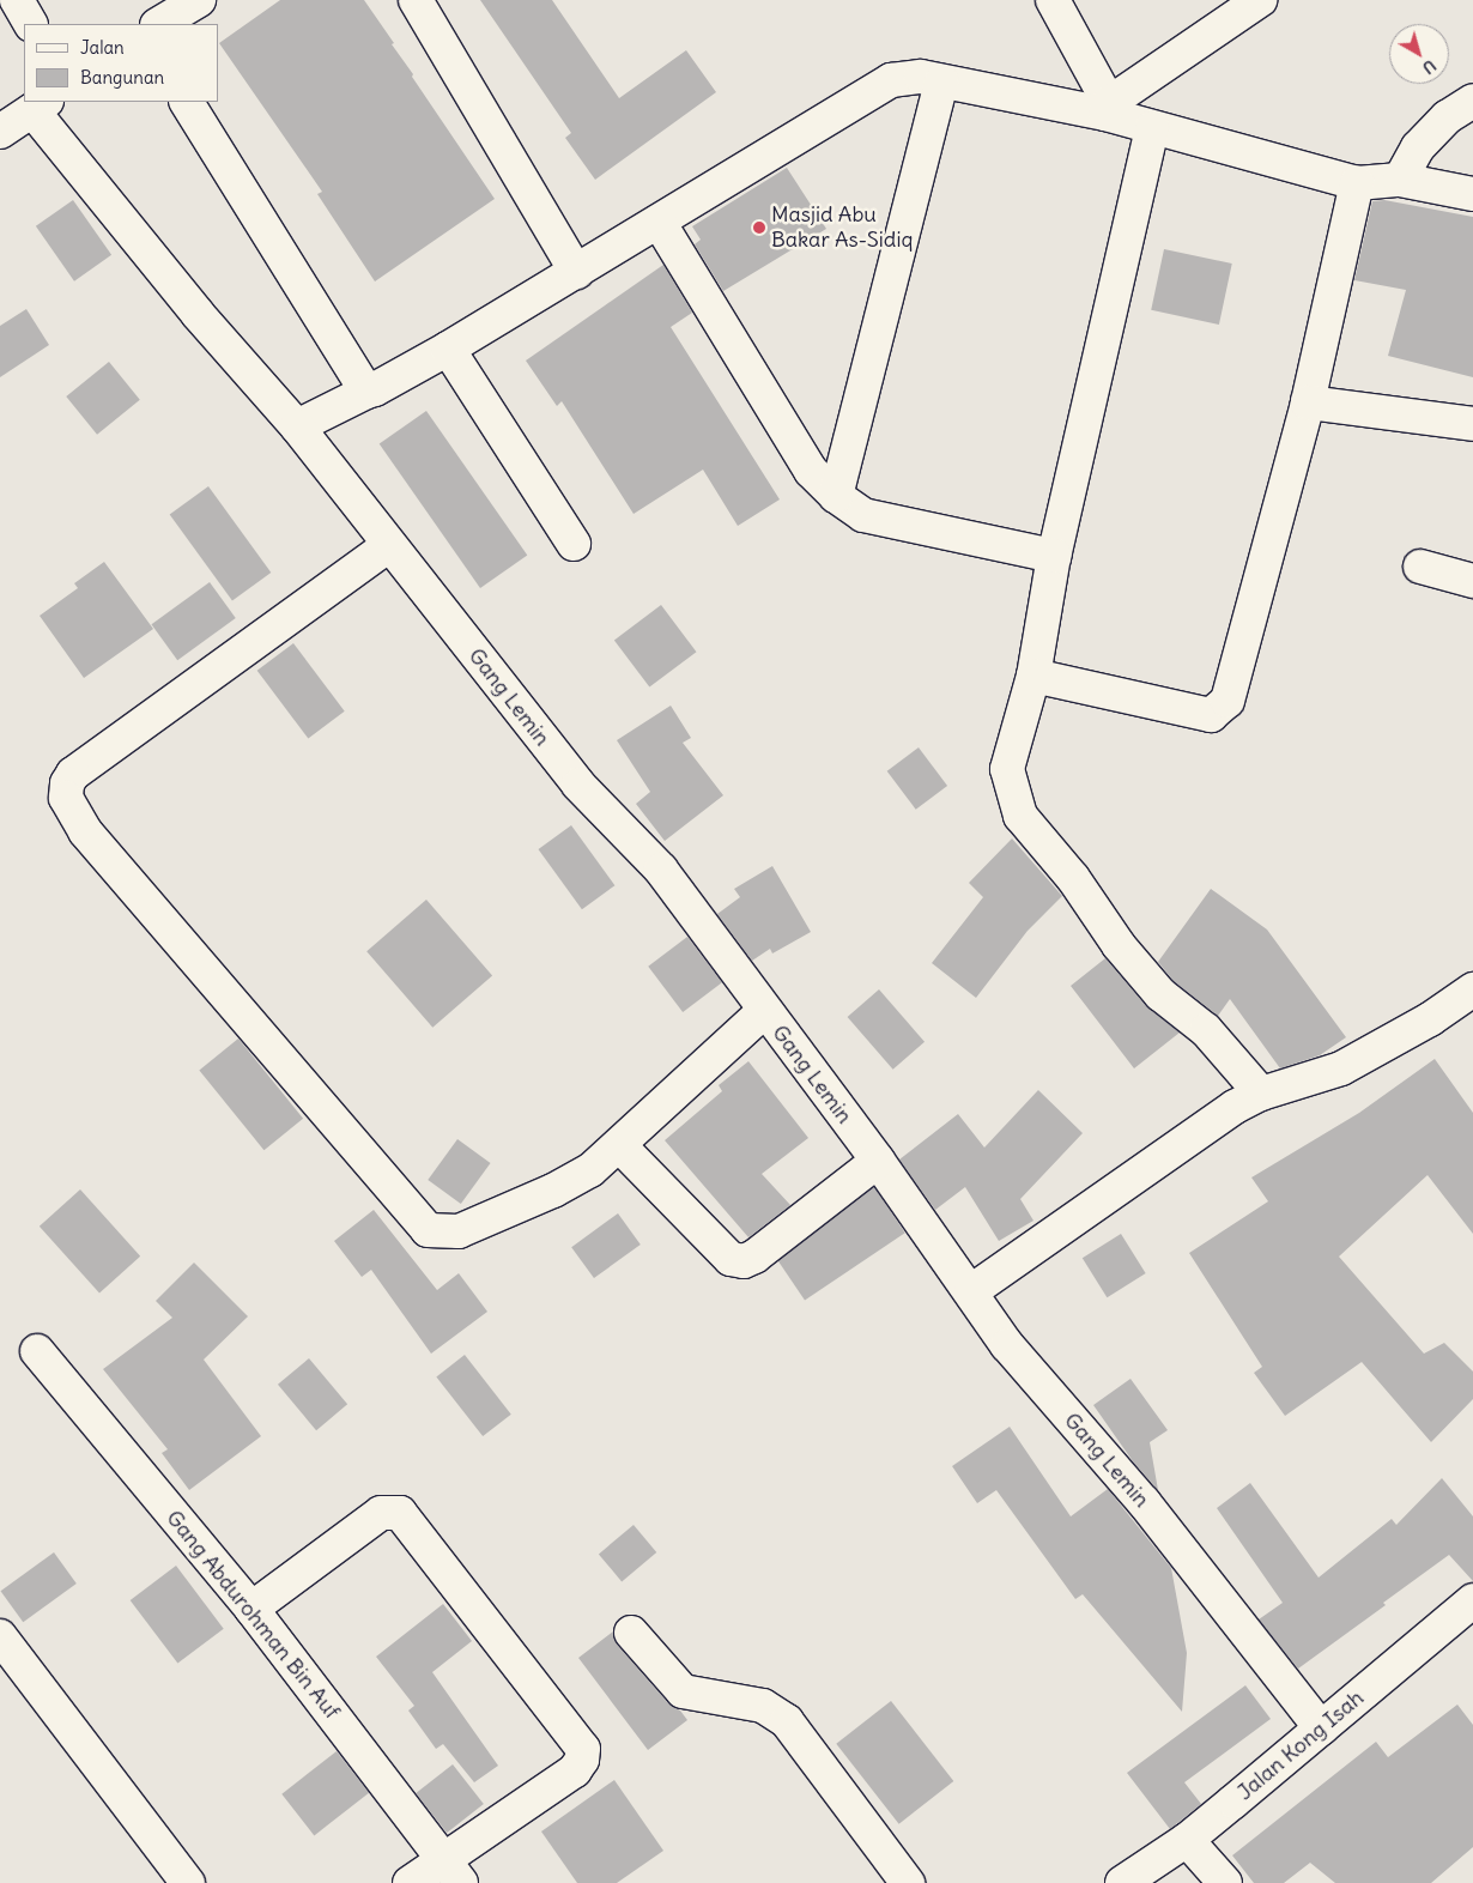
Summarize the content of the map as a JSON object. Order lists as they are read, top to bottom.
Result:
{
  "streets": {
    "street": ["Gang Lemin", "Gang Abdurohman Bin Auf", "Jalan Kong Isah"]
  },
  "crossings": [
    ["Gang Lemin", "Jalan Kong Isah"]
  ],
  "places": ["Masjid Abu Bakar As-Sidiq"],
  "legend": ["Jalan", "Bangunan"],
  "north": "bottom right"
}
